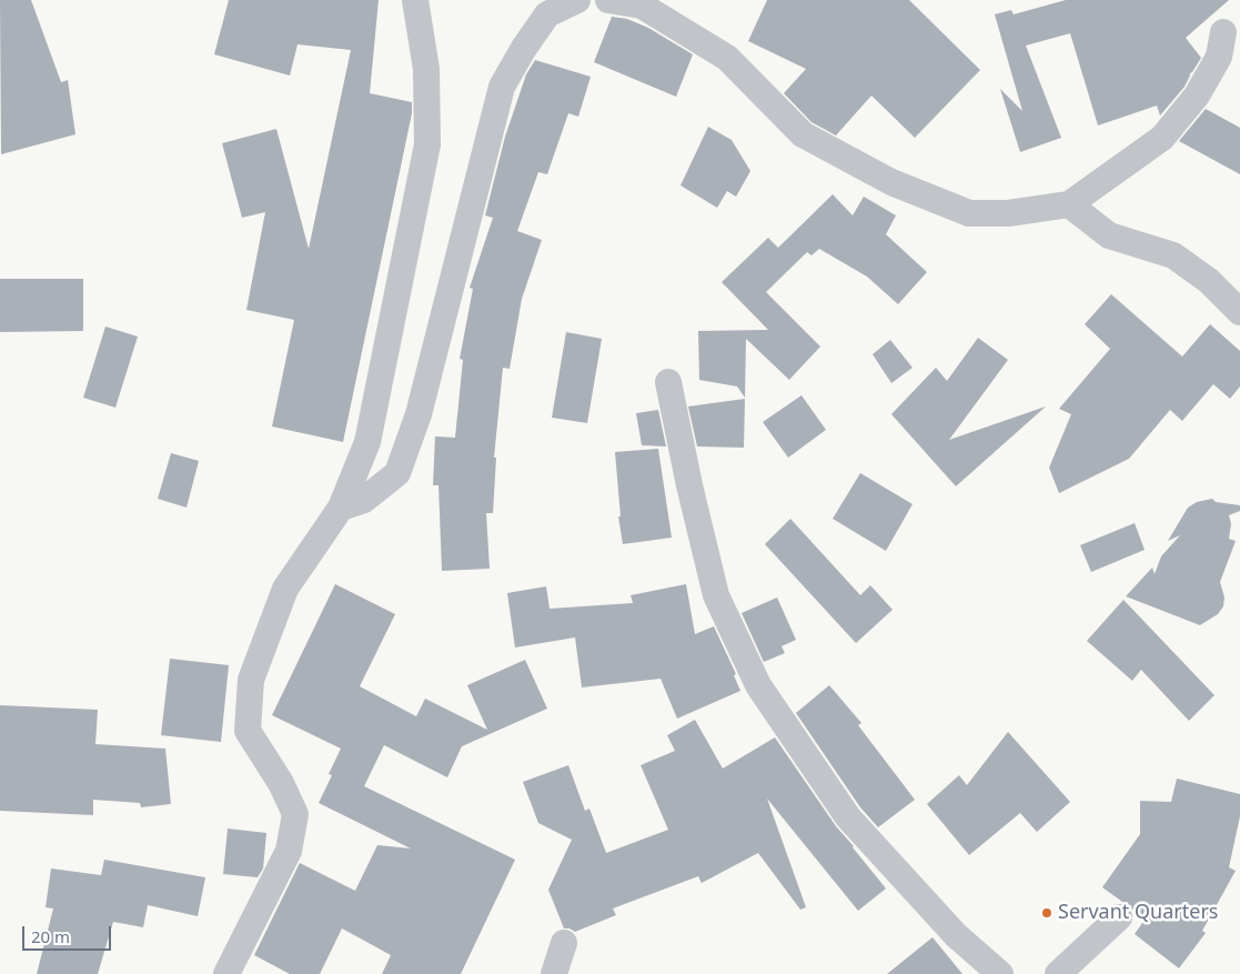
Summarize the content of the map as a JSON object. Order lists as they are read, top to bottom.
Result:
{
  "places": ["Servant Quarters"],
  "scale_bar": "20 m"
}
